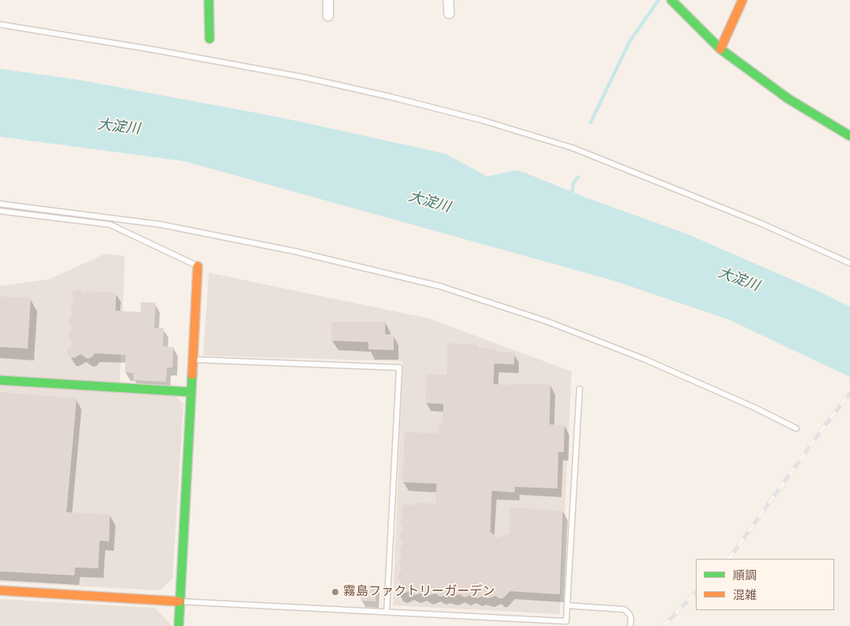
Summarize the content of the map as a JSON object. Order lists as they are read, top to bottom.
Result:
{
  "water": ["大淀川"],
  "places": ["霧島ファクトリーガーデン"],
  "legend": ["順調", "混雑"]
}
